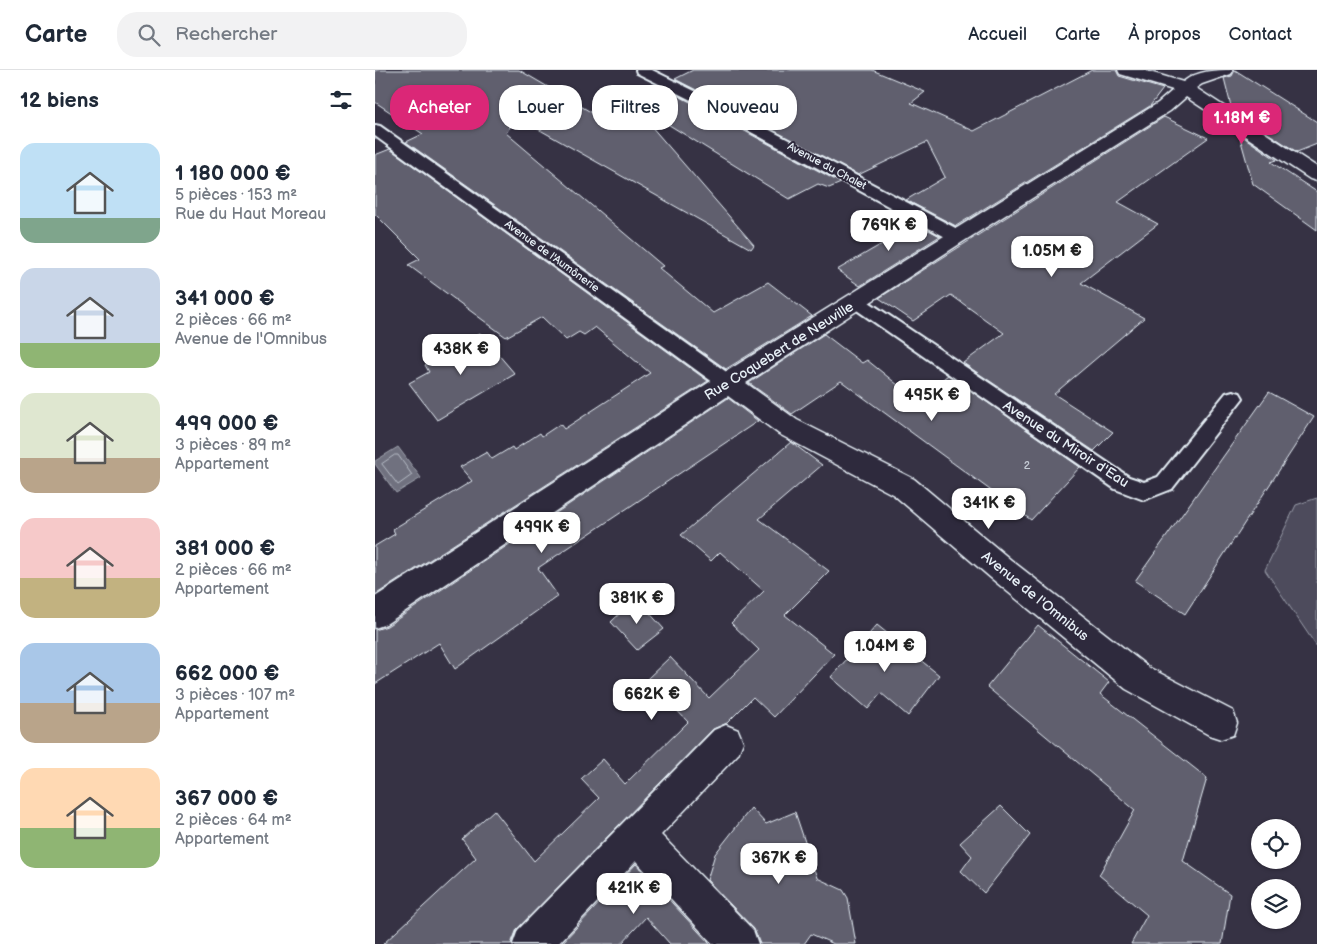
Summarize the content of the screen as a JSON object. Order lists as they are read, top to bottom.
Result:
{
  "streets": {
    "street": ["Rue Coquebert de Neuville", "Avenue de l'Omnibus"],
    "lane": ["Avenue du Chalet", "Avenue de l'Aumônerie", "Avenue du Miroir d'Eau"]
  },
  "crossings": [
    ["Avenue du Chalet", "Rue Coquebert de Neuville"],
    ["Avenue de l'Aumônerie", "Rue Coquebert de Neuville"],
    ["Avenue de l'Aumônerie", "Avenue de l'Omnibus"],
    ["Rue Coquebert de Neuville", "Avenue du Miroir d'Eau"],
    ["Rue Coquebert de Neuville", "Avenue de l'Omnibus"]
  ],
  "house_numbers": ["2"],
  "page": {
    "header": "Carte",
    "search": "Rechercher",
    "nav": [
      "Accueil",
      "Carte",
      "À propos",
      "Contact"
    ],
    "heading": "12 biens",
    "chip": [
      "Acheter",
      "Louer",
      "Filtres",
      "Nouveau"
    ],
    "price": [
      "1.18M €",
      "769K €",
      "1.05M €",
      "438K €",
      "495K €",
      "341K €",
      "499K €",
      "381K €",
      "1.04M €",
      "662K €",
      "367K €",
      "421K €"
    ],
    "list": [
      {
        "name": "1 180 000 €",
        "note": "5 pièces · 153 m² · Rue du Haut Moreau"
      },
      {
        "name": "341 000 €",
        "note": "2 pièces · 66 m² · Avenue de l'Omnibus"
      },
      {
        "name": "499 000 €",
        "note": "3 pièces · 89 m² · Appartement"
      },
      {
        "name": "381 000 €",
        "note": "2 pièces · 66 m² · Appartement"
      },
      {
        "name": "662 000 €",
        "note": "3 pièces · 107 m² · Appartement"
      },
      {
        "name": "367 000 €",
        "note": "2 pièces · 64 m² · Appartement"
      }
    ]
  }
}
